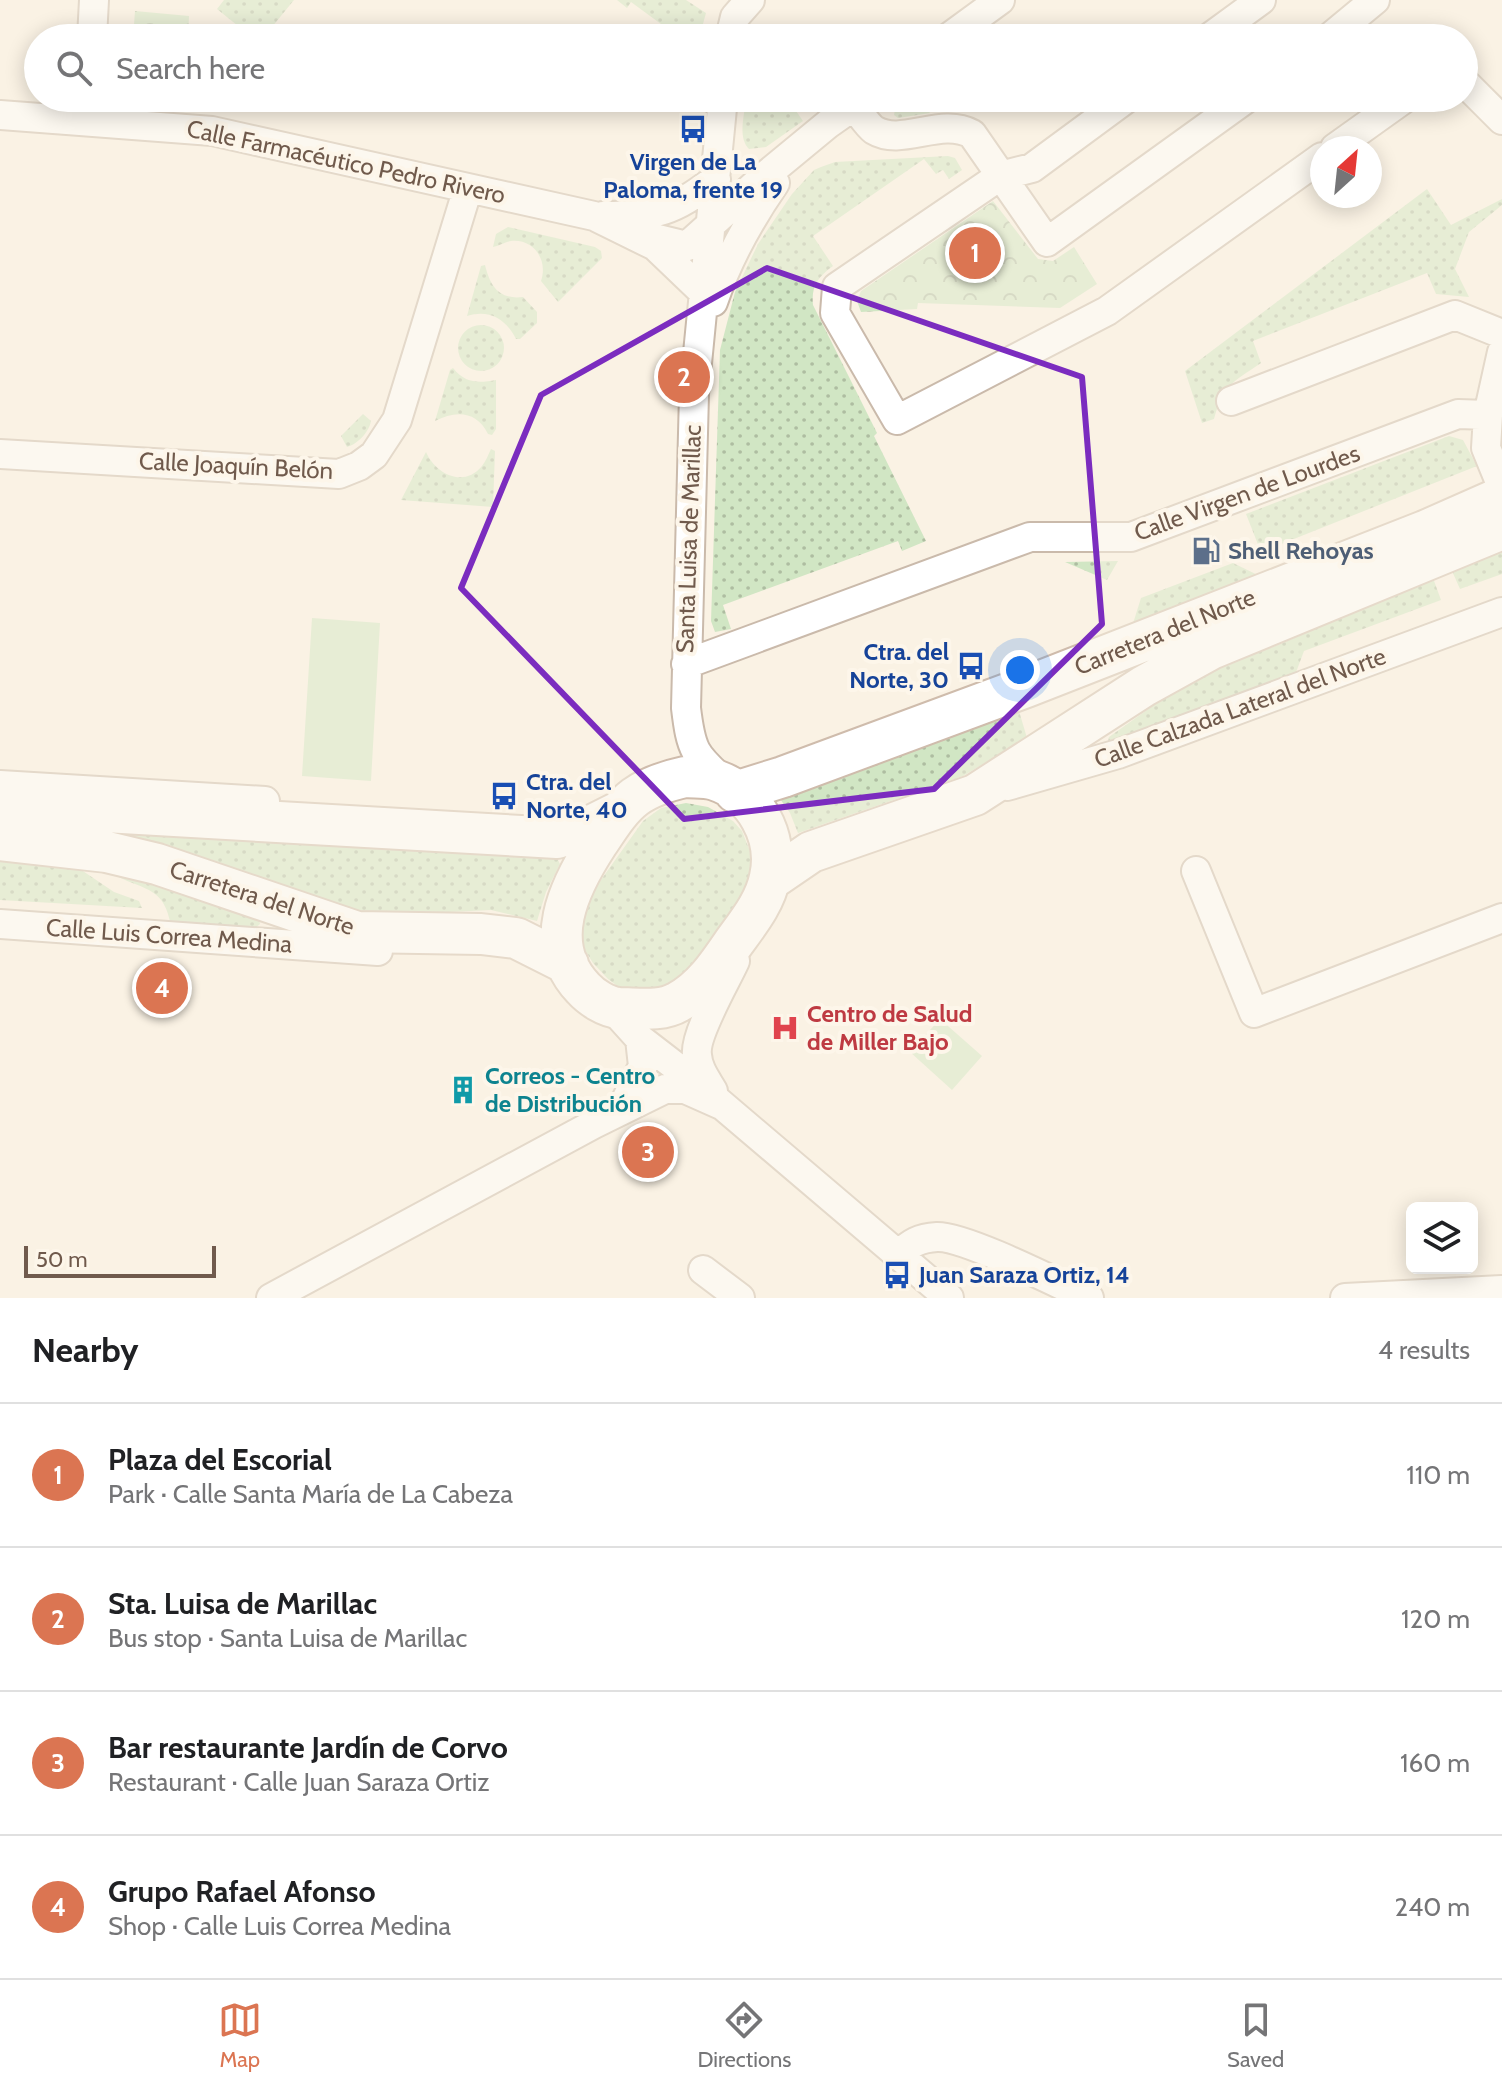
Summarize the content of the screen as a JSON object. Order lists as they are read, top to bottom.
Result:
{
  "streets": {
    "street": [
      "Calle Farmacéutico Pedro Rivero",
      "Calle Joaquín Belón",
      "Calle Virgen de Lourdes",
      "Santa Luisa de Marillac",
      "Carretera del Norte",
      "Calle Calzada Lateral del Norte",
      "Calle Luis Correa Medina"
    ]
  },
  "crossings": [
    ["Calle Farmacéutico Pedro Rivero", "Calle Joaquín Belón"],
    ["Calle Farmacéutico Pedro Rivero", "Santa Luisa de Marillac"],
    ["Calle Virgen de Lourdes", "Santa Luisa de Marillac"],
    ["Carretera del Norte", "Calle Calzada Lateral del Norte"],
    ["Carretera del Norte", "Calle Luis Correa Medina"]
  ],
  "places": {
    "bus stop": [
      "Virgen de La Paloma, frente 19",
      "Ctra. del Norte, 30",
      "Ctra. del Norte, 40",
      "Juan Saraza Ortiz, 14"
    ],
    "fuel station": ["Shell Rehoyas"],
    "hospital": ["Centro de Salud de Miller Bajo"],
    "building": ["Correos - Centro de Distribución"]
  },
  "scale_bar": "50 m",
  "north": "top right",
  "page": {
    "search": "Search here",
    "pins": [
      "1",
      "2",
      "4",
      "3"
    ],
    "scale": "50 m",
    "heading": ["Nearby", "4 results"],
    "list": [
      {
        "mark": "1",
        "name": "Plaza del Escorial",
        "note": "Park · Calle Santa María de La Cabeza",
        "value": "110 m"
      },
      {
        "mark": "2",
        "name": "Sta. Luisa de Marillac",
        "note": "Bus stop · Santa Luisa de Marillac",
        "value": "120 m"
      },
      {
        "mark": "3",
        "name": "Bar restaurante Jardín de Corvo",
        "note": "Restaurant · Calle Juan Saraza Ortiz",
        "value": "160 m"
      },
      {
        "mark": "4",
        "name": "Grupo Rafael Afonso",
        "note": "Shop · Calle Luis Correa Medina",
        "value": "240 m"
      }
    ],
    "nav": ["Map", "Directions", "Saved"]
  }
}
